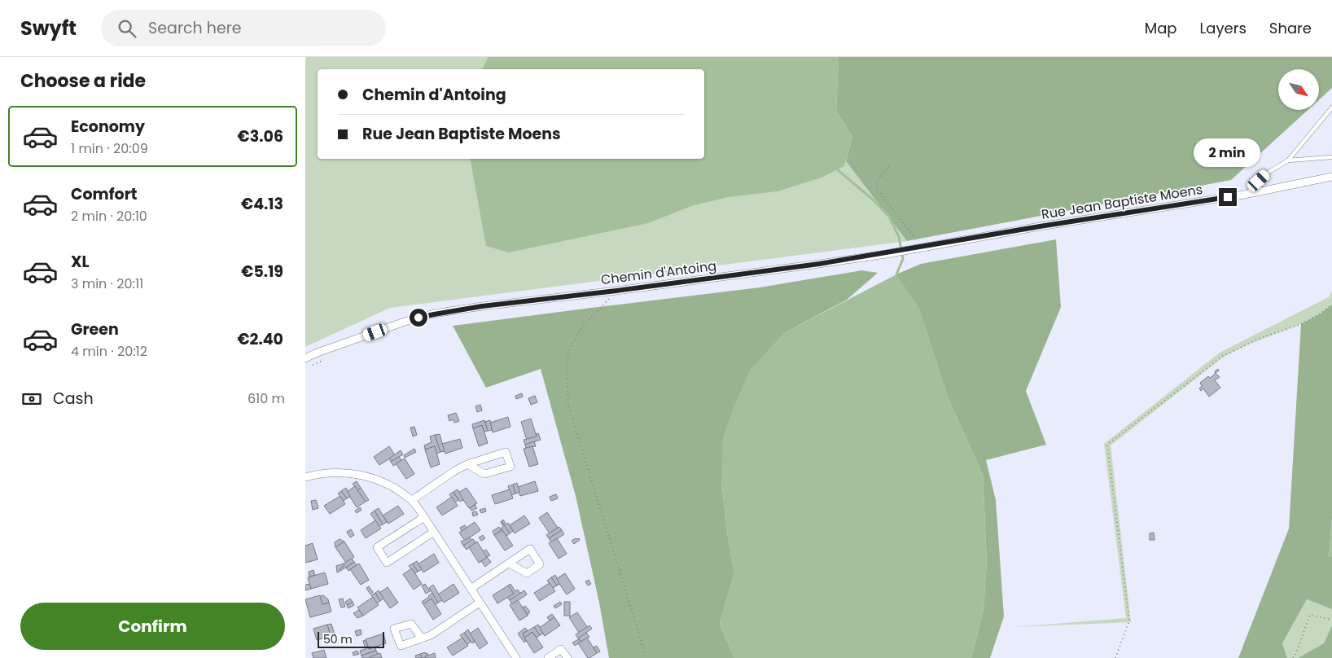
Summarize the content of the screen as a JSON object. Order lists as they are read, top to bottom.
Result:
{
  "streets": {
    "street": ["Rue Jean Baptiste Moens", "Chemin d'Antoing"]
  },
  "crossings": [
    ["Rue Jean Baptiste Moens", "Chemin d'Antoing"]
  ],
  "scale_bar": "50 m",
  "north": "bottom right",
  "page": {
    "header": "Swyft",
    "search": "Search here",
    "nav": ["Map", "Layers", "Share"],
    "heading": "Choose a ride",
    "banner": ["Chemin d'Antoing", "Rue Jean Baptiste Moens"],
    "list": [
      {
        "name": "Economy",
        "note": "1 min · 20:09",
        "value": "€3.06"
      },
      {
        "name": "Comfort",
        "note": "2 min · 20:10",
        "value": "€4.13"
      },
      {
        "name": "XL",
        "note": "3 min · 20:11",
        "value": "€5.19"
      },
      {
        "name": "Green",
        "note": "4 min · 20:12",
        "value": "€2.40"
      }
    ],
    "bubble": "2 min",
    "pay": ["Cash", "610 m"],
    "buttons": "Confirm",
    "scale": "50 m"
  }
}
